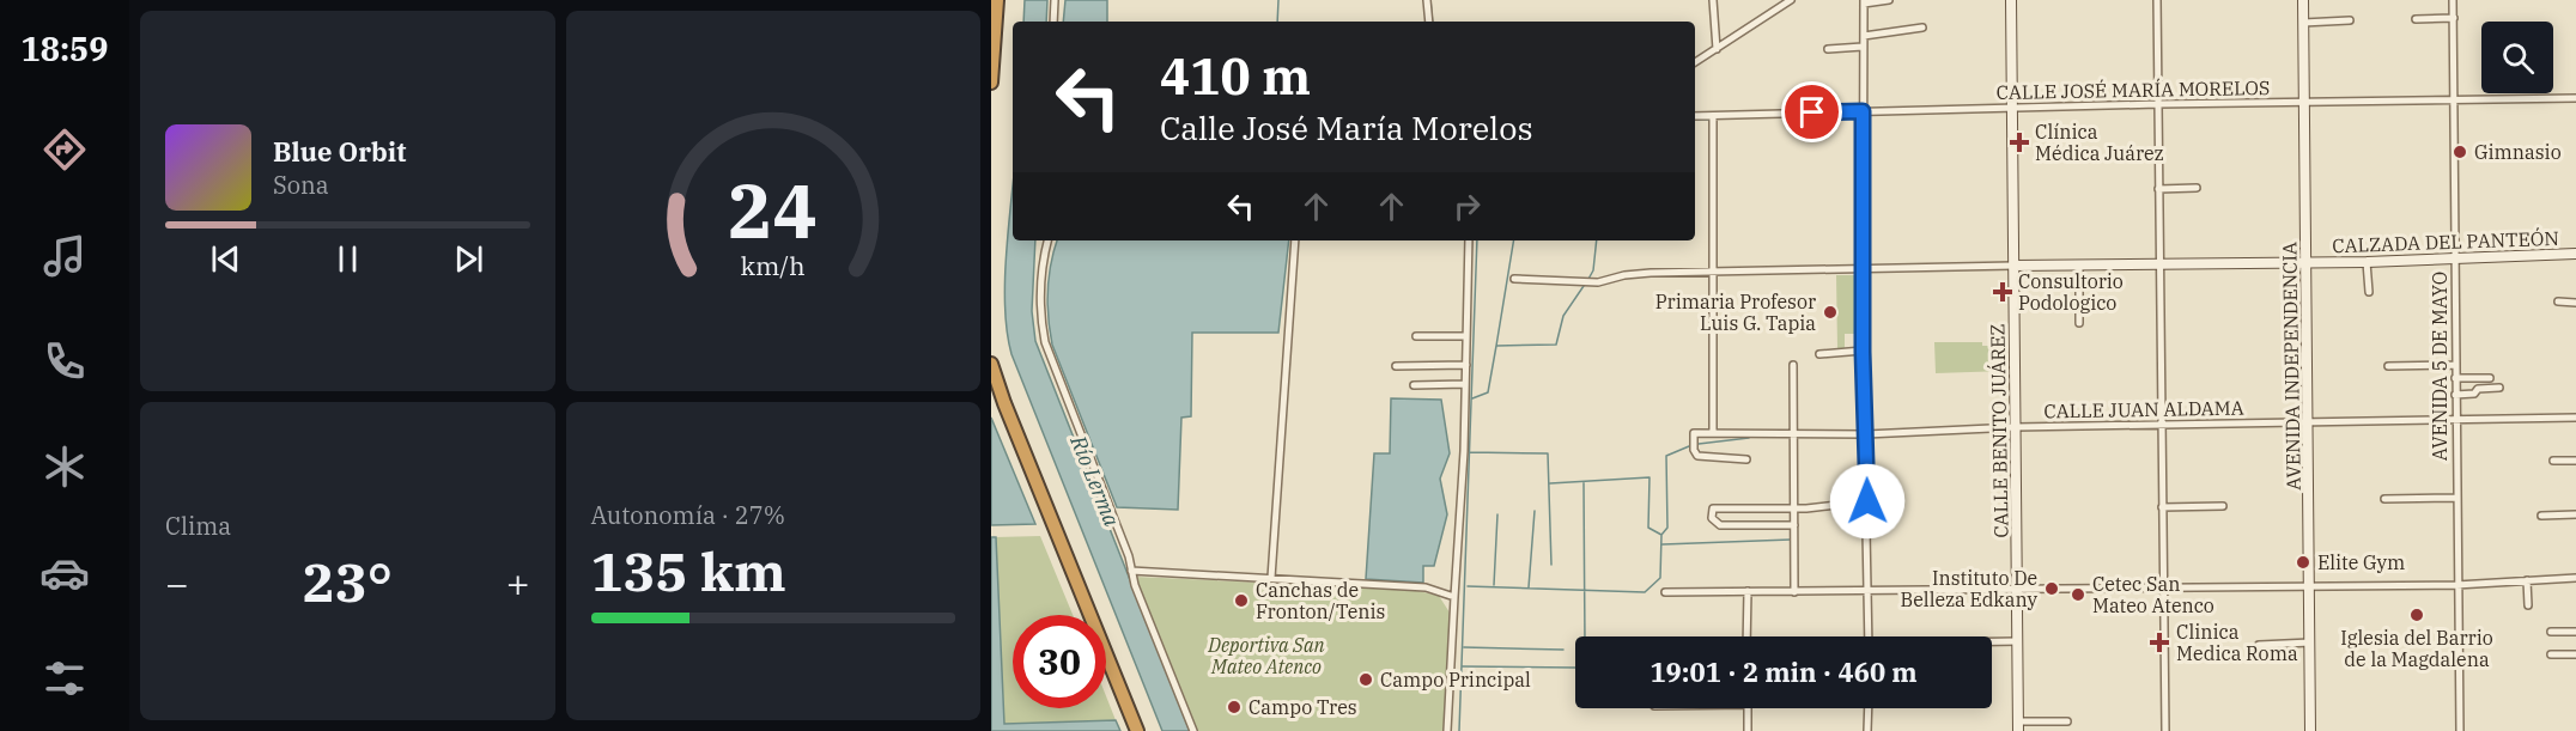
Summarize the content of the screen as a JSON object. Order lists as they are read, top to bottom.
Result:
{
  "streets": {
    "main road": ["CALZADA DEL PANTEÓN", "AVENIDA INDEPENDENCIA", "CALLE BENITO JUÁREZ"],
    "street": ["CALLE JOSÉ MARÍA MORELOS", "AVENIDA 5 DE MAYO", "CALLE JUAN ALDAMA"]
  },
  "crossings": [
    ["CALLE JOSÉ MARÍA MORELOS", "AVENIDA INDEPENDENCIA"],
    ["CALLE JOSÉ MARÍA MORELOS", "AVENIDA 5 DE MAYO"],
    ["CALLE JOSÉ MARÍA MORELOS", "CALLE BENITO JUÁREZ"],
    ["CALZADA DEL PANTEÓN", "AVENIDA INDEPENDENCIA"],
    ["CALZADA DEL PANTEÓN", "AVENIDA 5 DE MAYO"],
    ["CALZADA DEL PANTEÓN", "CALLE BENITO JUÁREZ"],
    ["AVENIDA INDEPENDENCIA", "CALLE JUAN ALDAMA"],
    ["AVENIDA 5 DE MAYO", "CALLE JUAN ALDAMA"],
    ["CALLE JUAN ALDAMA", "CALLE BENITO JUÁREZ"]
  ],
  "water": ["Río Lerma"],
  "parks": ["Deportiva San Mateo Atenco"],
  "places": {
    "health": ["Clínica Médica Juárez", "Consultorio Podologico", "Clinica Medica Roma"],
    "other": [
      "Gimnasio",
      "Primaria Profesor Luis G. Tapia",
      "Elite Gym",
      "Instituto De Belleza Edkany",
      "Cetec San Mateo Atenco",
      "Canchas de Fronton/Tenis",
      "Iglesia del Barrio de la Magdalena",
      "Campo Principal",
      "Campo Tres"
    ]
  },
  "page": {
    "tabs": "18:59",
    "turn": ["410 m", "Calle José María Morelos"],
    "song": ["Blue Orbit", "Sona"],
    "tile": [
      "Clima",
      ["Autonomía · 27%", "135 km"]
    ],
    "heat": ["−", "23°", "+"],
    "limit": "30",
    "trip": "19:01 · 2 min · 460 m",
    "gauge": ["24", "km/h"]
  }
}
